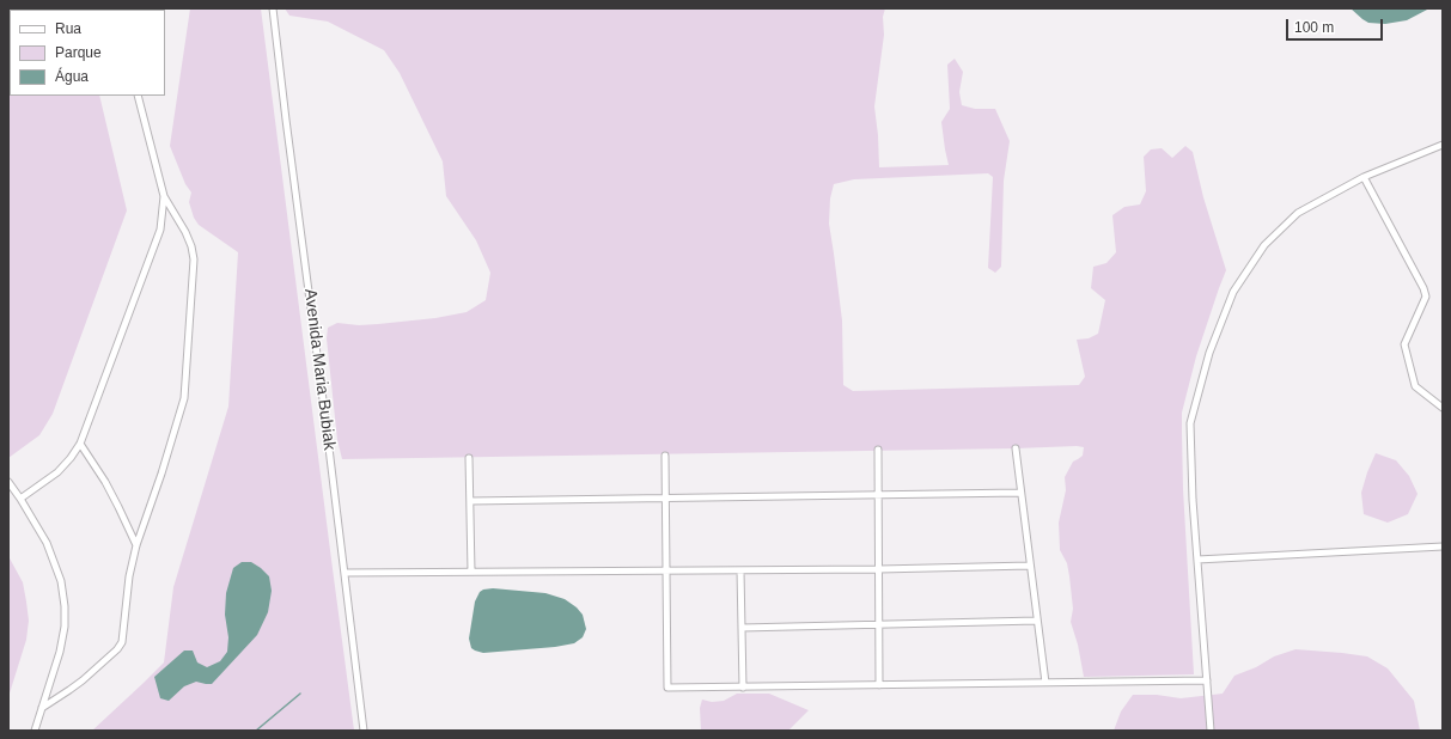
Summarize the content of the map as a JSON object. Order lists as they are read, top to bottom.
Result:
{
  "streets": {
    "street": ["Avenida Maria Bubiak"]
  },
  "legend": ["Rua", "Parque", "Água"],
  "scale_bar": "100 m"
}
